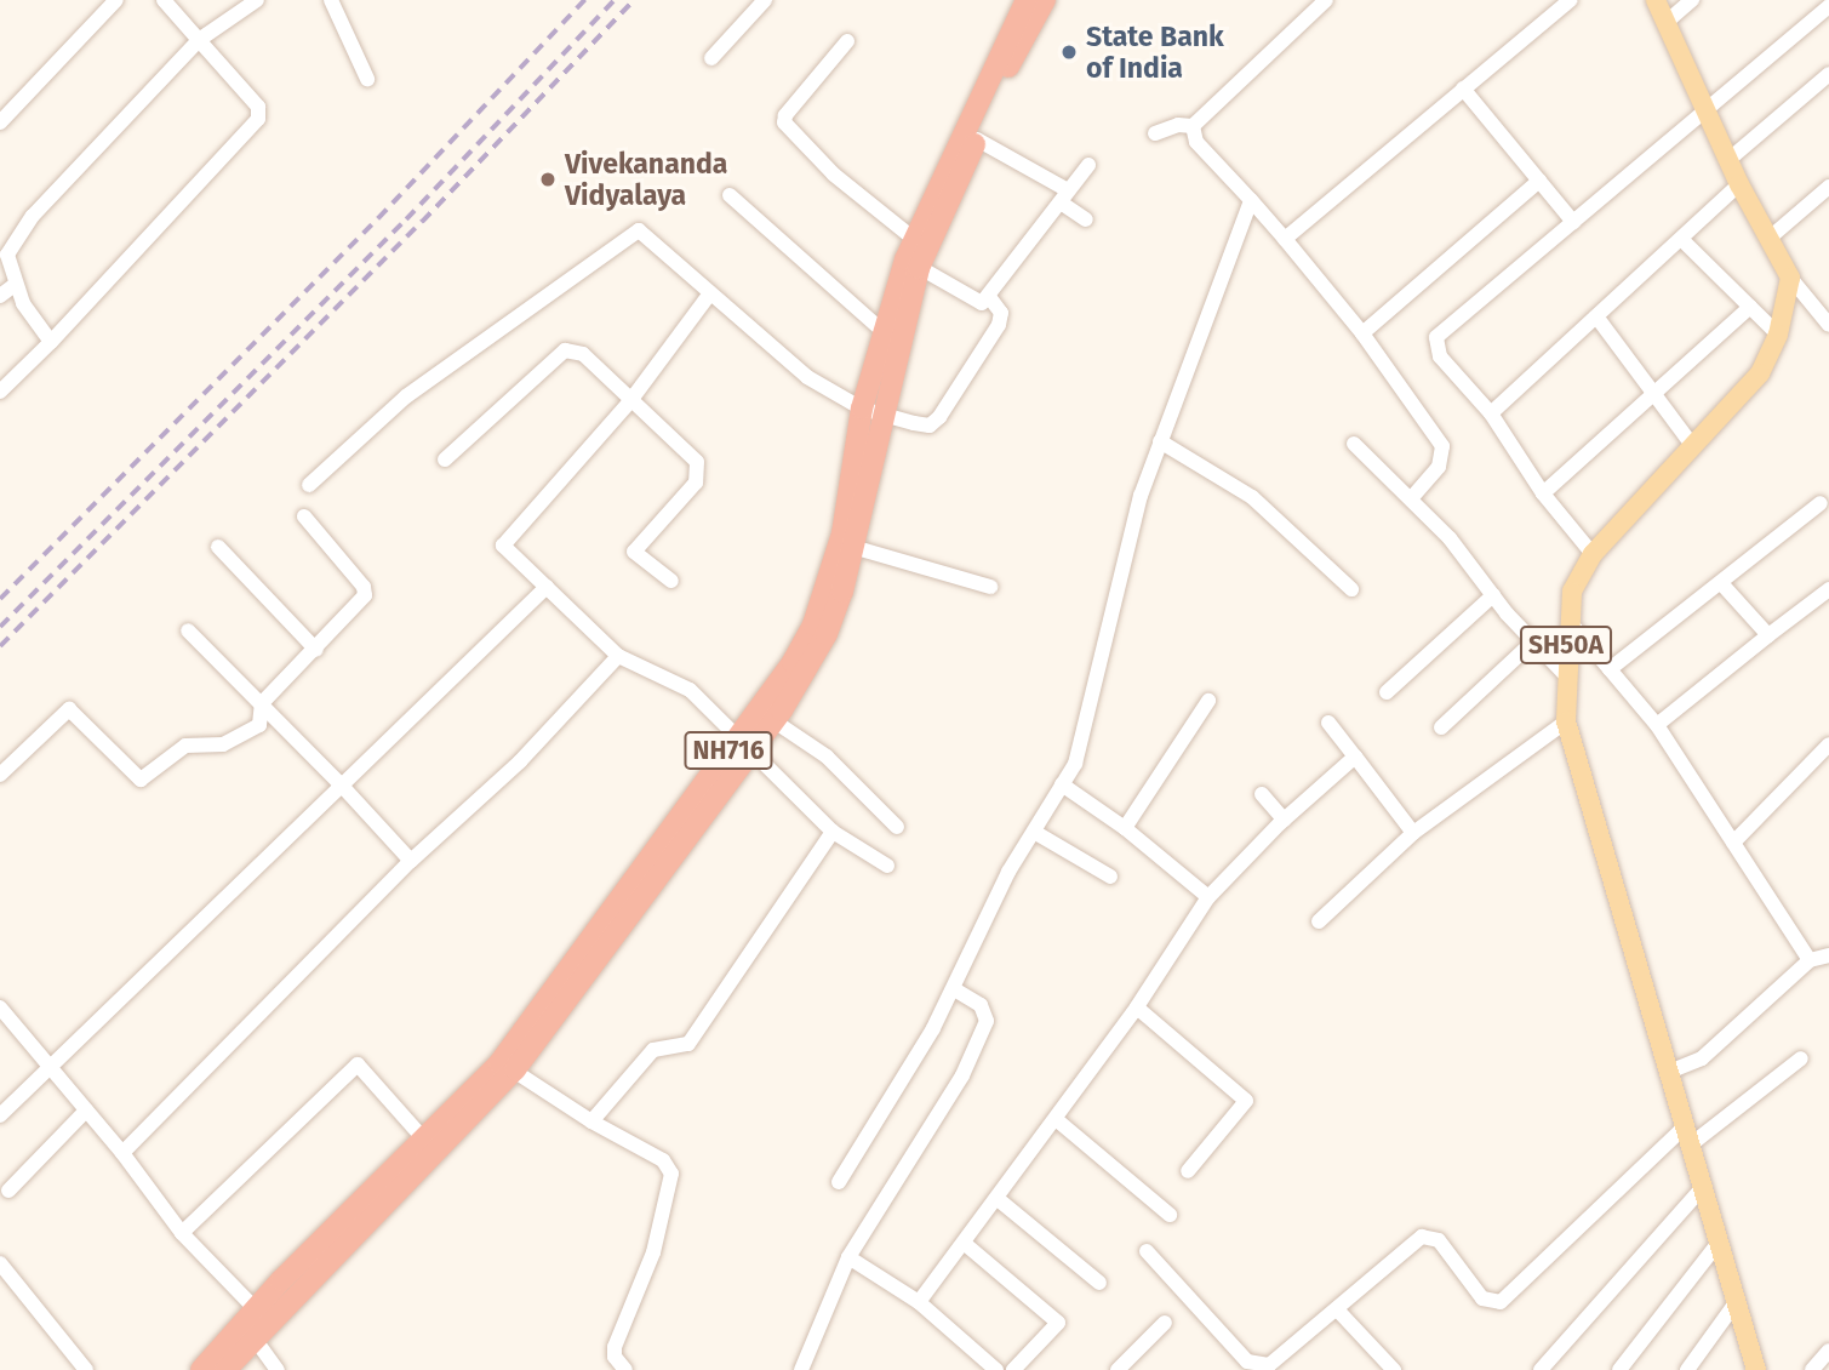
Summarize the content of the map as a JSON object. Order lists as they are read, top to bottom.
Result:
{
  "streets": {
    "highway": ["NH716"],
    "main road": ["SH50A"]
  },
  "places": ["State Bank of India", "Vivekananda Vidyalaya"]
}
